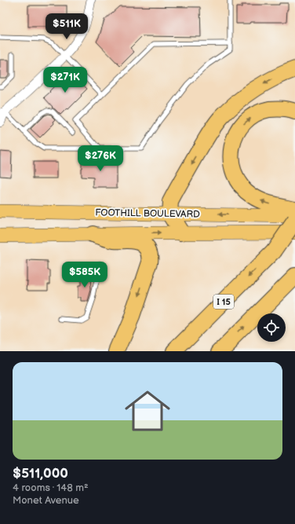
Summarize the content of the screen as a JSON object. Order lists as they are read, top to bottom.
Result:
{
  "streets": {
    "highway": ["I 15"],
    "main road": ["FOOTHILL BOULEVARD"]
  },
  "crossings": [
    ["FOOTHILL BOULEVARD", "I 15"]
  ],
  "page": {
    "price": [
      "$511K",
      "$271K",
      "$276K",
      "$585K"
    ],
    "list": [
      {
        "name": "$511,000",
        "note": "4 rooms · 148 m² · Monet Avenue"
      }
    ]
  }
}
